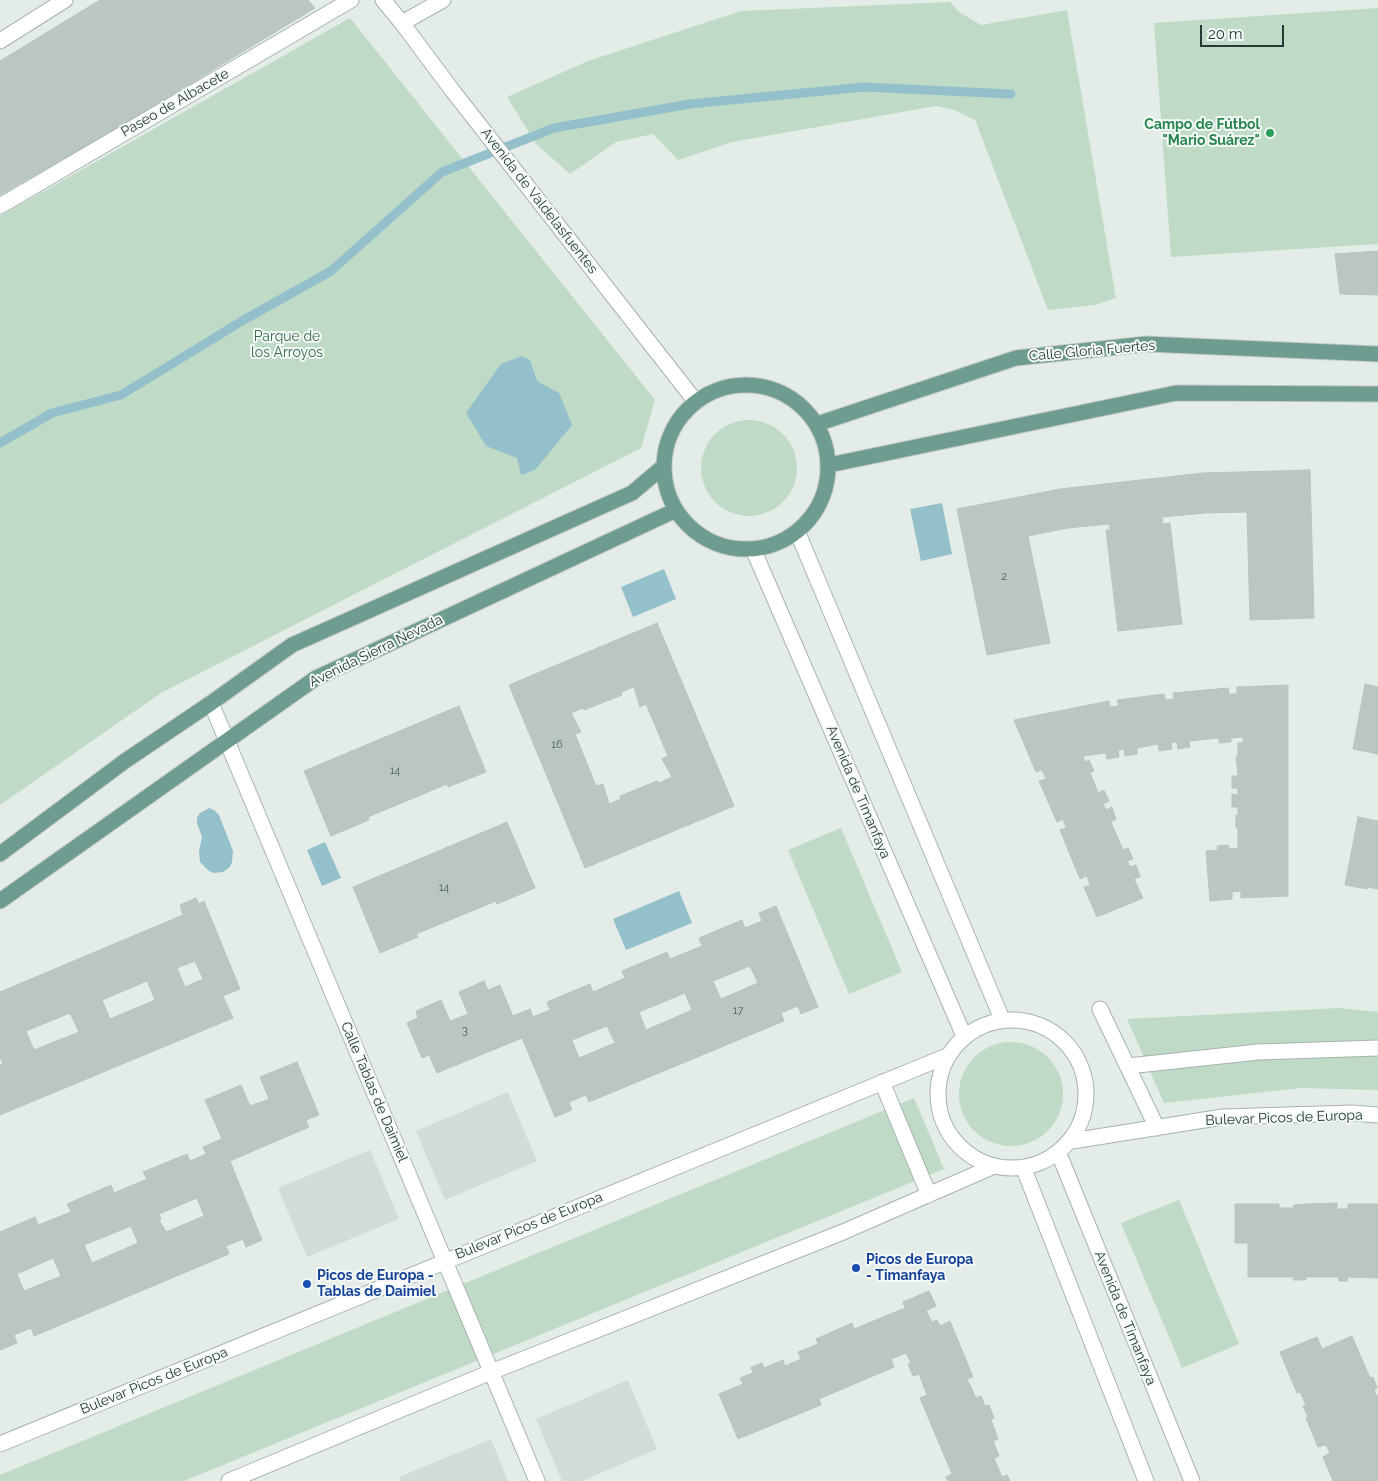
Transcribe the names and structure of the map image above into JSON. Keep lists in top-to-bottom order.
{
  "streets": {
    "main road": ["Calle Gloria Fuertes", "Avenida Sierra Nevada"],
    "street": [
      "Paseo de Albacete",
      "Avenida de Valdelasfuentes",
      "Avenida de Timanfaya",
      "Calle Tablas de Daimiel",
      "Bulevar Picos de Europa"
    ]
  },
  "crossings": [
    ["Avenida de Valdelasfuentes", "Calle Gloria Fuertes"],
    ["Avenida de Valdelasfuentes", "Avenida Sierra Nevada"],
    ["Avenida de Valdelasfuentes", "Avenida de Timanfaya"],
    ["Calle Gloria Fuertes", "Avenida Sierra Nevada"],
    ["Calle Gloria Fuertes", "Avenida de Timanfaya"],
    ["Avenida Sierra Nevada", "Avenida de Timanfaya"],
    ["Avenida Sierra Nevada", "Calle Tablas de Daimiel"],
    ["Avenida de Timanfaya", "Bulevar Picos de Europa"],
    ["Calle Tablas de Daimiel", "Bulevar Picos de Europa"]
  ],
  "parks": ["Parque de los Arroyos"],
  "places": ["Campo de Fútbol \"Mario Suárez\"", "Picos de Europa - Timanfaya", "Picos de Europa - Tablas de Daimiel"],
  "house_numbers": [
    "2",
    "16",
    "14",
    "14",
    "17",
    "3"
  ],
  "scale_bar": "20 m"
}
